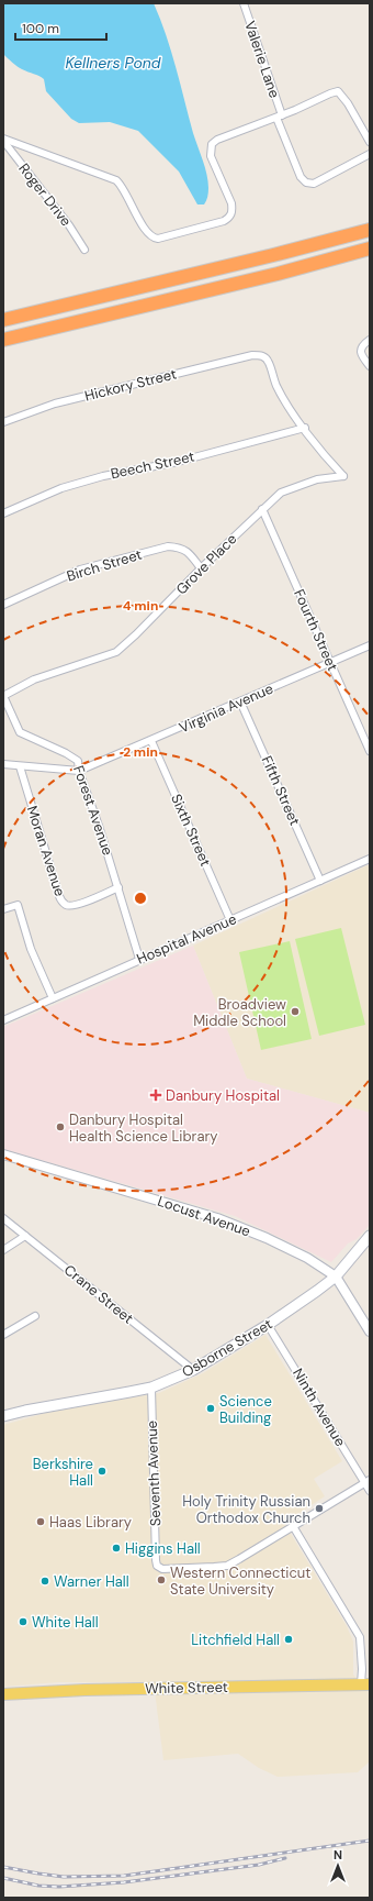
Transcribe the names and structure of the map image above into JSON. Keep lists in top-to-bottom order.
{
  "streets": {
    "main road": ["Osborne Street", "White Street"],
    "street": [
      "Valerie Lane",
      "Roger Drive",
      "Hickory Street",
      "Beech Street",
      "Grove Place",
      "Birch Street",
      "Fourth Street",
      "Virginia Avenue",
      "Fifth Street",
      "Forest Avenue",
      "Sixth Street",
      "Moran Avenue",
      "Hospital Avenue",
      "Locust Avenue",
      "Crane Street",
      "Ninth Avenue",
      "Seventh Avenue"
    ]
  },
  "crossings": [
    ["Hickory Street", "Beech Street"],
    ["Hickory Street", "Grove Place"],
    ["Beech Street", "Grove Place"],
    ["Grove Place", "Birch Street"],
    ["Grove Place", "Fourth Street"],
    ["Grove Place", "Forest Avenue"],
    ["Fourth Street", "Virginia Avenue"],
    ["Virginia Avenue", "Fifth Street"],
    ["Virginia Avenue", "Forest Avenue"],
    ["Virginia Avenue", "Sixth Street"],
    ["Virginia Avenue", "Moran Avenue"],
    ["Fifth Street", "Hospital Avenue"],
    ["Forest Avenue", "Moran Avenue"],
    ["Forest Avenue", "Hospital Avenue"],
    ["Sixth Street", "Hospital Avenue"],
    ["Locust Avenue", "Osborne Street"],
    ["Crane Street", "Osborne Street"],
    ["Osborne Street", "Ninth Avenue"],
    ["Osborne Street", "Seventh Avenue"]
  ],
  "water": ["Kellners Pond"],
  "places": {
    "other": [
      "Broadview Middle School",
      "Danbury Hospital Health Science Library",
      "Science Building",
      "Berkshire Hall",
      "Holy Trinity Russian Orthodox Church",
      "Haas Library",
      "Higgins Hall",
      "Western Connecticut State University",
      "Warner Hall",
      "White Hall",
      "Litchfield Hall"
    ],
    "health": ["Danbury Hospital"]
  },
  "scale_bar": "100 m",
  "north": "top",
  "rings": ["4 min", "2 min"]
}
